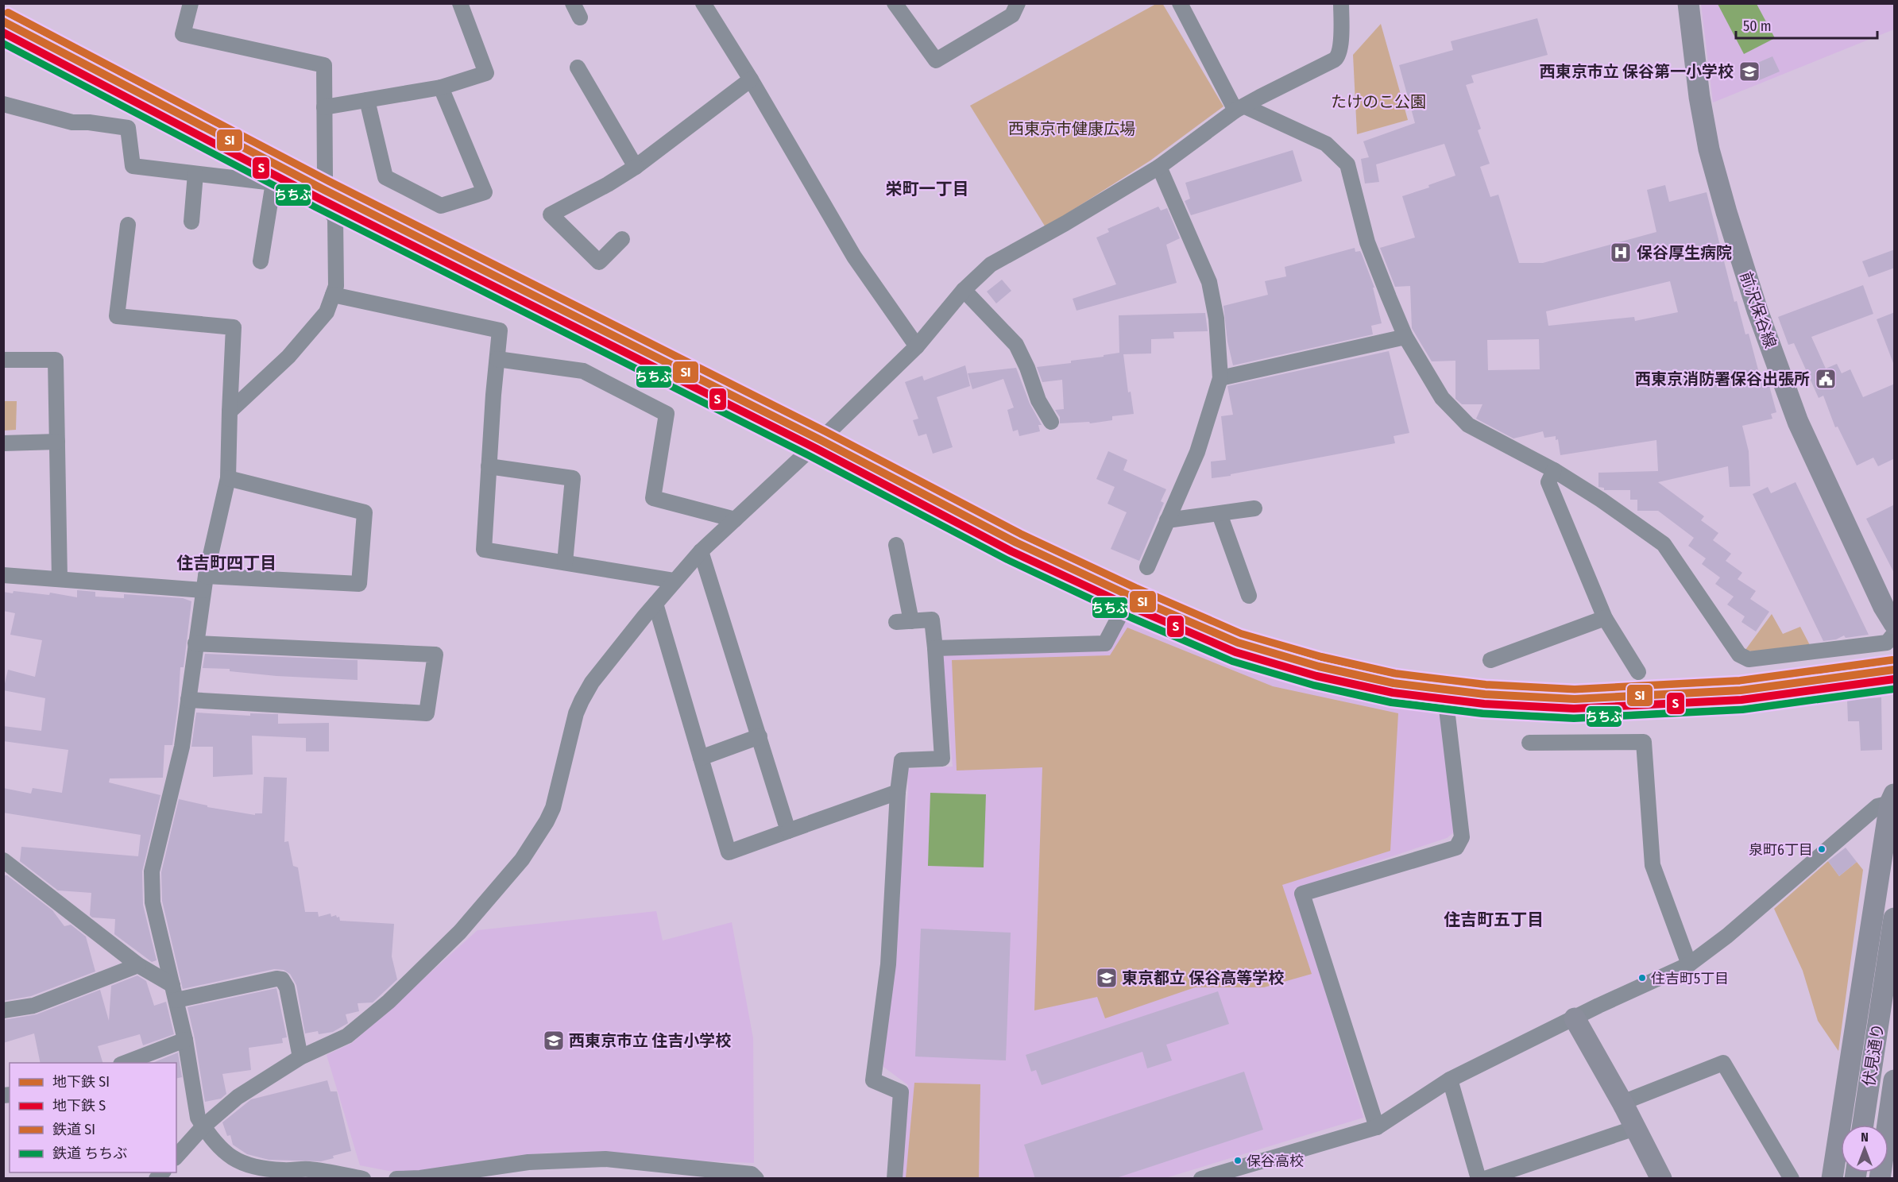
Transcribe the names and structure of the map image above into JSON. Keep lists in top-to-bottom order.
{
  "streets": {
    "main road": ["前沢保谷線", "伏見通り"]
  },
  "districts": ["栄町一丁目", "住吉町四丁目", "住吉町五丁目"],
  "parks": ["たけのこ公園", "西東京市健康広場"],
  "places": {
    "school or university": ["西東京市立 保谷第一小学校", "東京都立 保谷高等学校", "西東京市立 住吉小学校"],
    "hospital": ["保谷厚生病院"],
    "public building": ["西東京消防署保谷出張所"],
    "other": ["泉町6丁目", "住吉町5丁目", "保谷高校"]
  },
  "lines": [
    "rail line SI",
    "metro line SI",
    "metro line S",
    "rail line ちちぶ"
  ],
  "legend": [
    "地下鉄 SI",
    "地下鉄 S",
    "鉄道 SI",
    "鉄道 ちちぶ"
  ],
  "scale_bar": "50 m",
  "north": "top"
}
